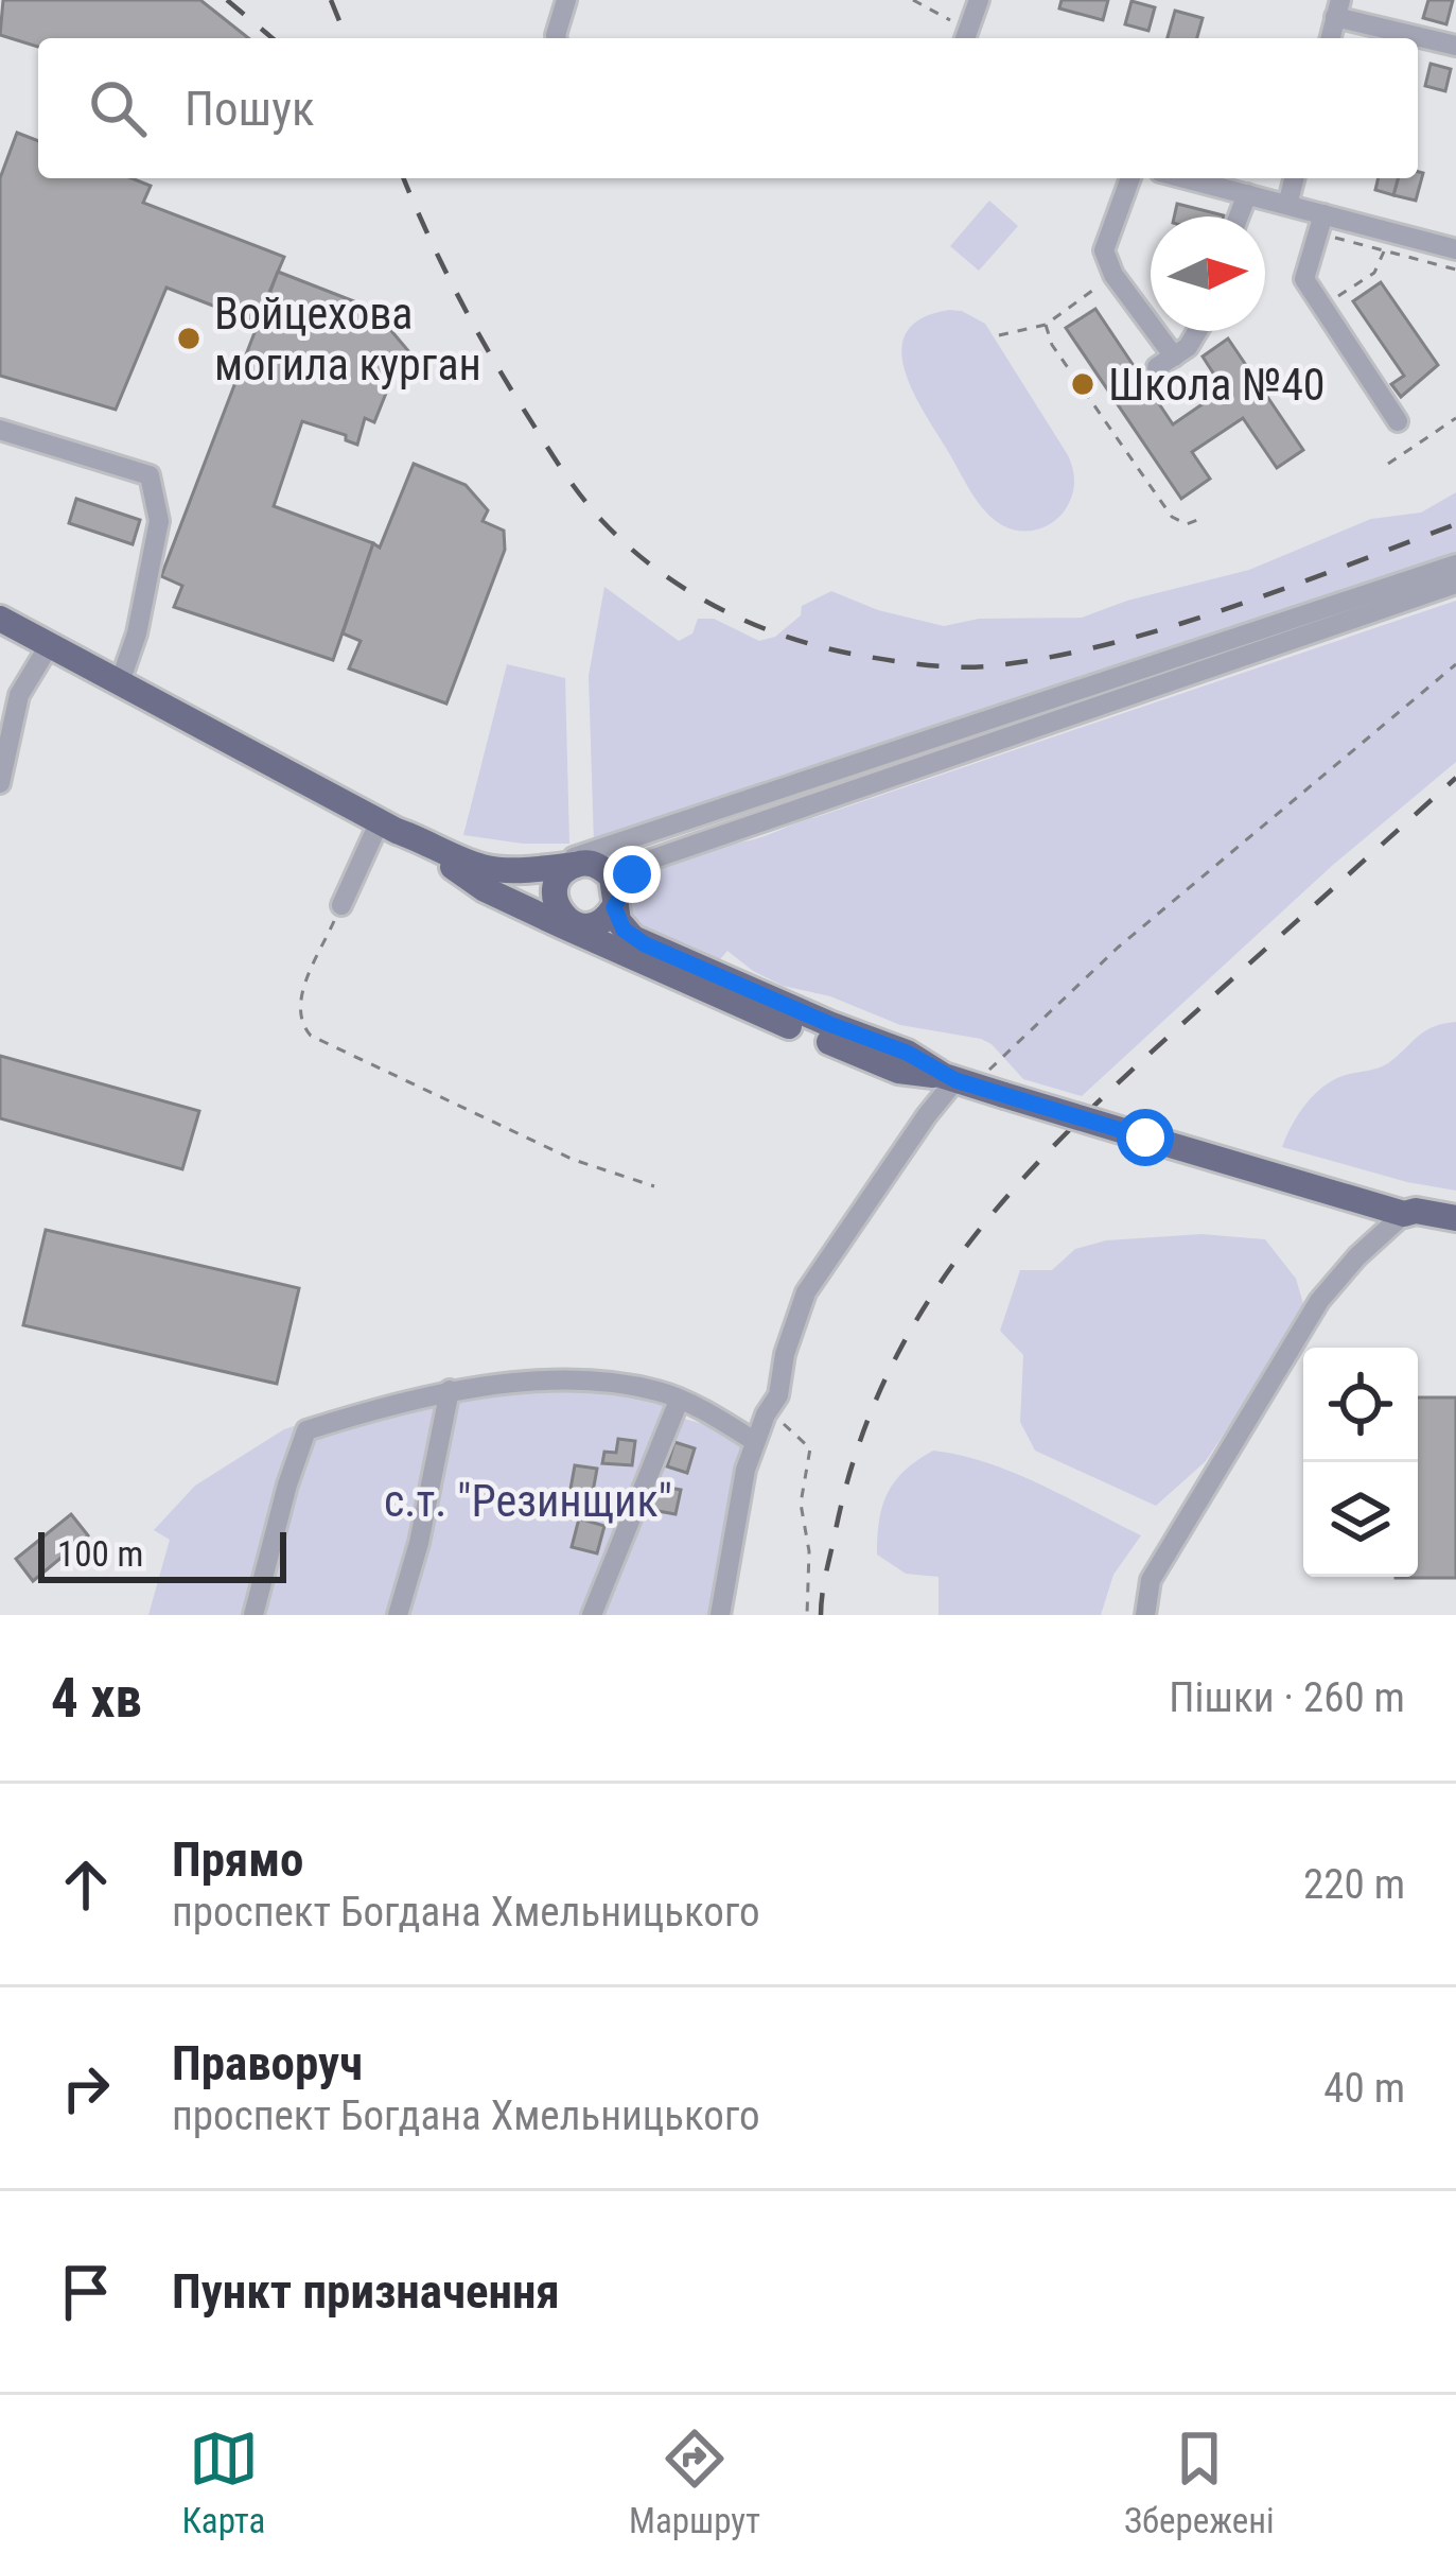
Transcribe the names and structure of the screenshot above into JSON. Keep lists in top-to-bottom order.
{
  "parks": ["с.т. \"Резинщик\""],
  "places": ["Войцехова могила курган", "Школа №40"],
  "scale_bar": "100 m",
  "north": "right",
  "page": {
    "search": "Пошук",
    "scale": "100 m",
    "heading": ["4 хв", "Пішки · 260 m"],
    "list": [
      ["Прямо", "проспект Богдана Хмельницького", "220 m"],
      ["Праворуч", "проспект Богдана Хмельницького", "40 m"],
      "Пункт призначення"
    ],
    "nav": ["Карта", "Маршрут", "Збережені"]
  }
}
